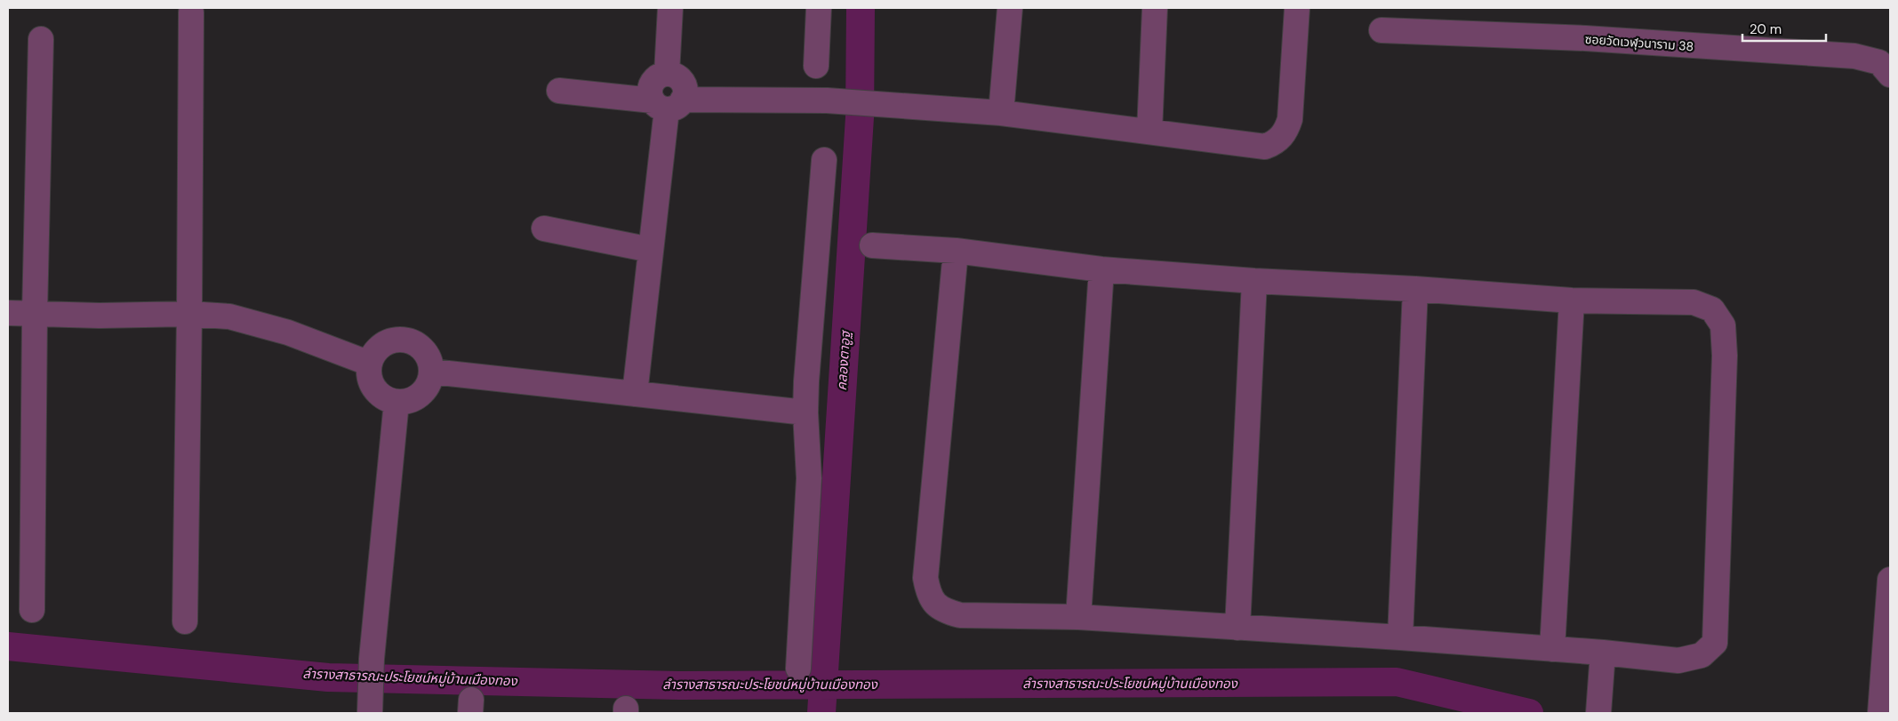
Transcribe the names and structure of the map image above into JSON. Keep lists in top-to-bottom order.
{
  "streets": {
    "street": ["ซอยวัดเวฬุวนาราม 38"]
  },
  "water": ["คลองตาอูฐ", "ลำรางสาธารณะประโยชน์หมู่บ้านเมืองทอง"],
  "scale_bar": "20 m"
}
